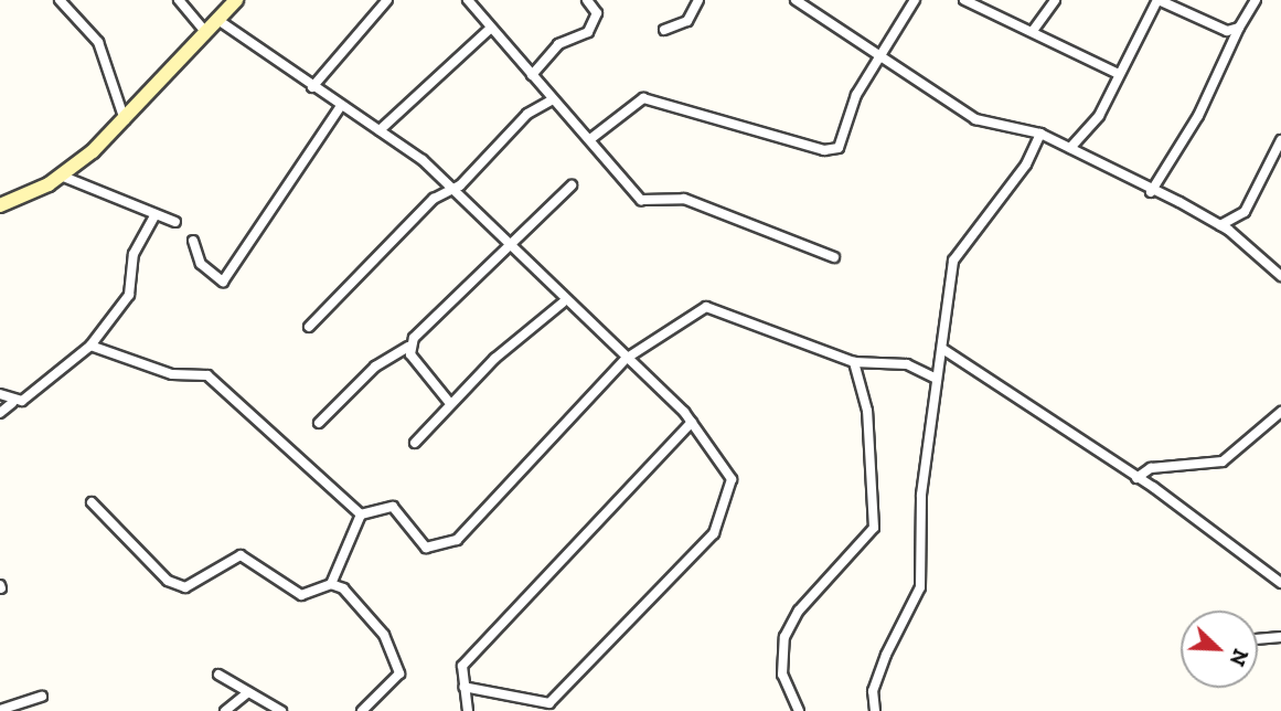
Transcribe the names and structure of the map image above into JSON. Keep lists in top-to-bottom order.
{
  "north": "bottom right"
}
